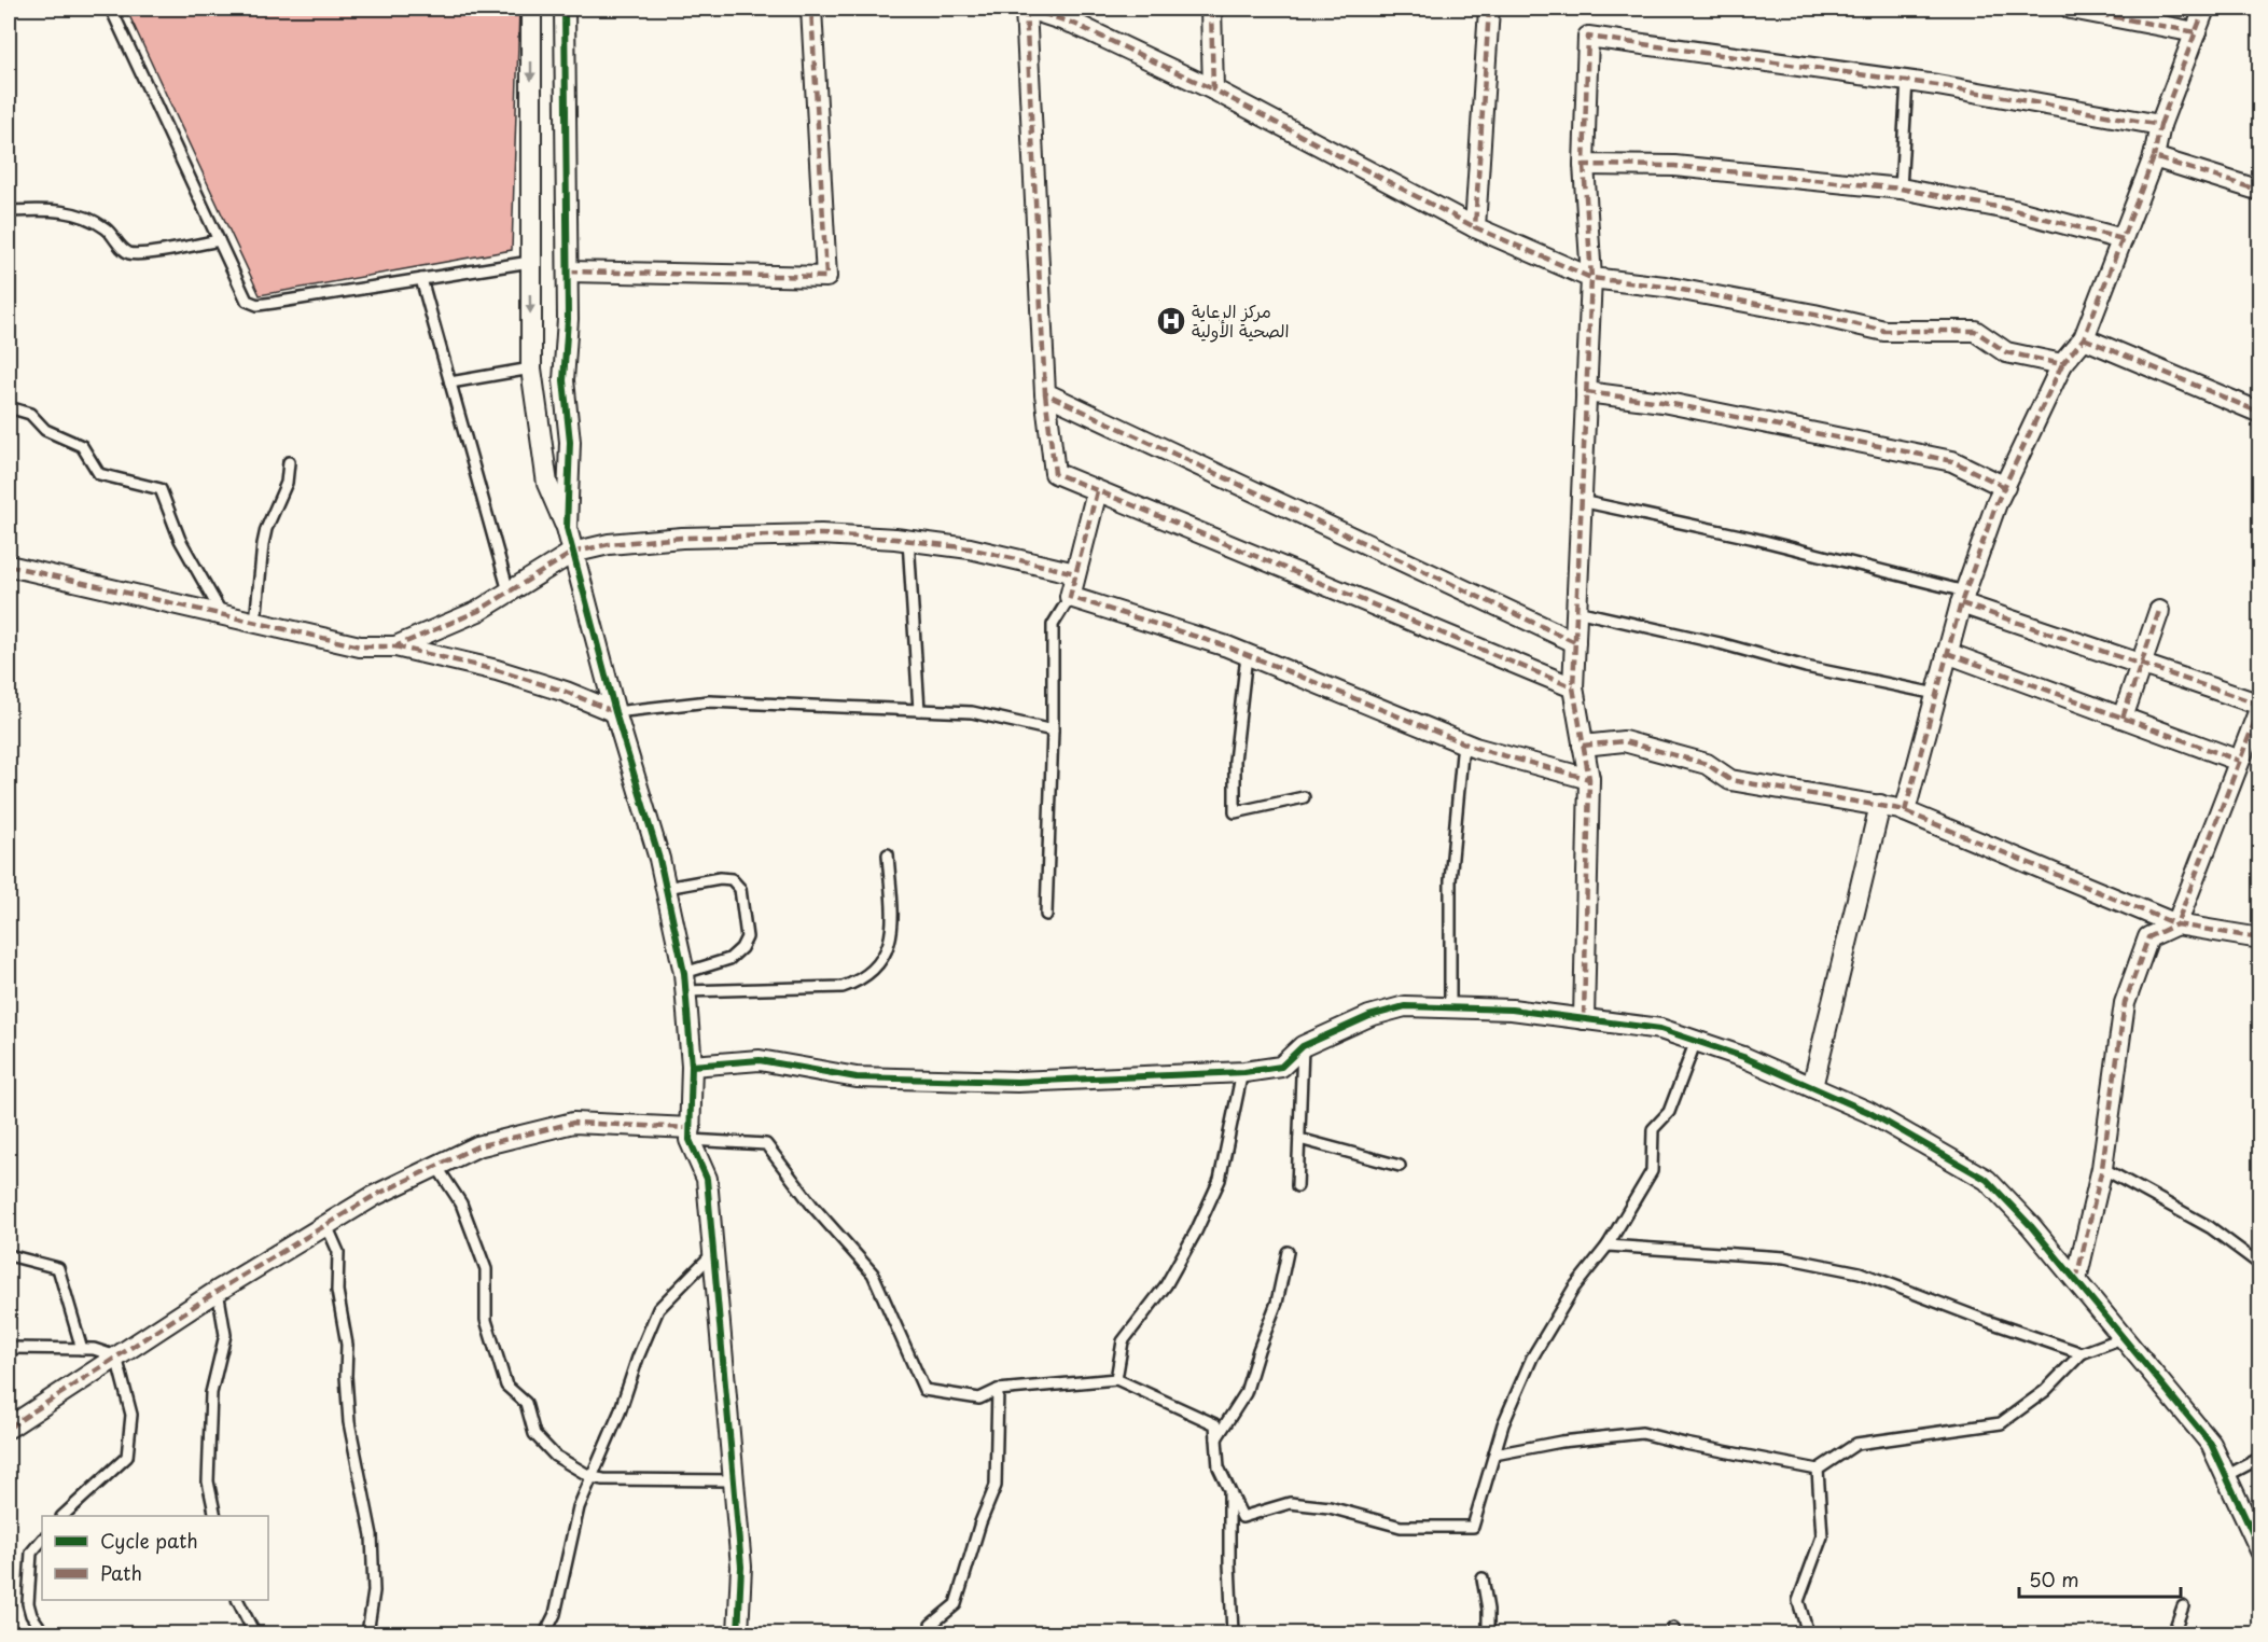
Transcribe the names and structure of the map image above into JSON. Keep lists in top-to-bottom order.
{
  "places": {
    "hospital": ["مركز الرعاية الصحية الأولية"]
  },
  "legend": ["Cycle path", "Path"],
  "scale_bar": "50 m"
}
